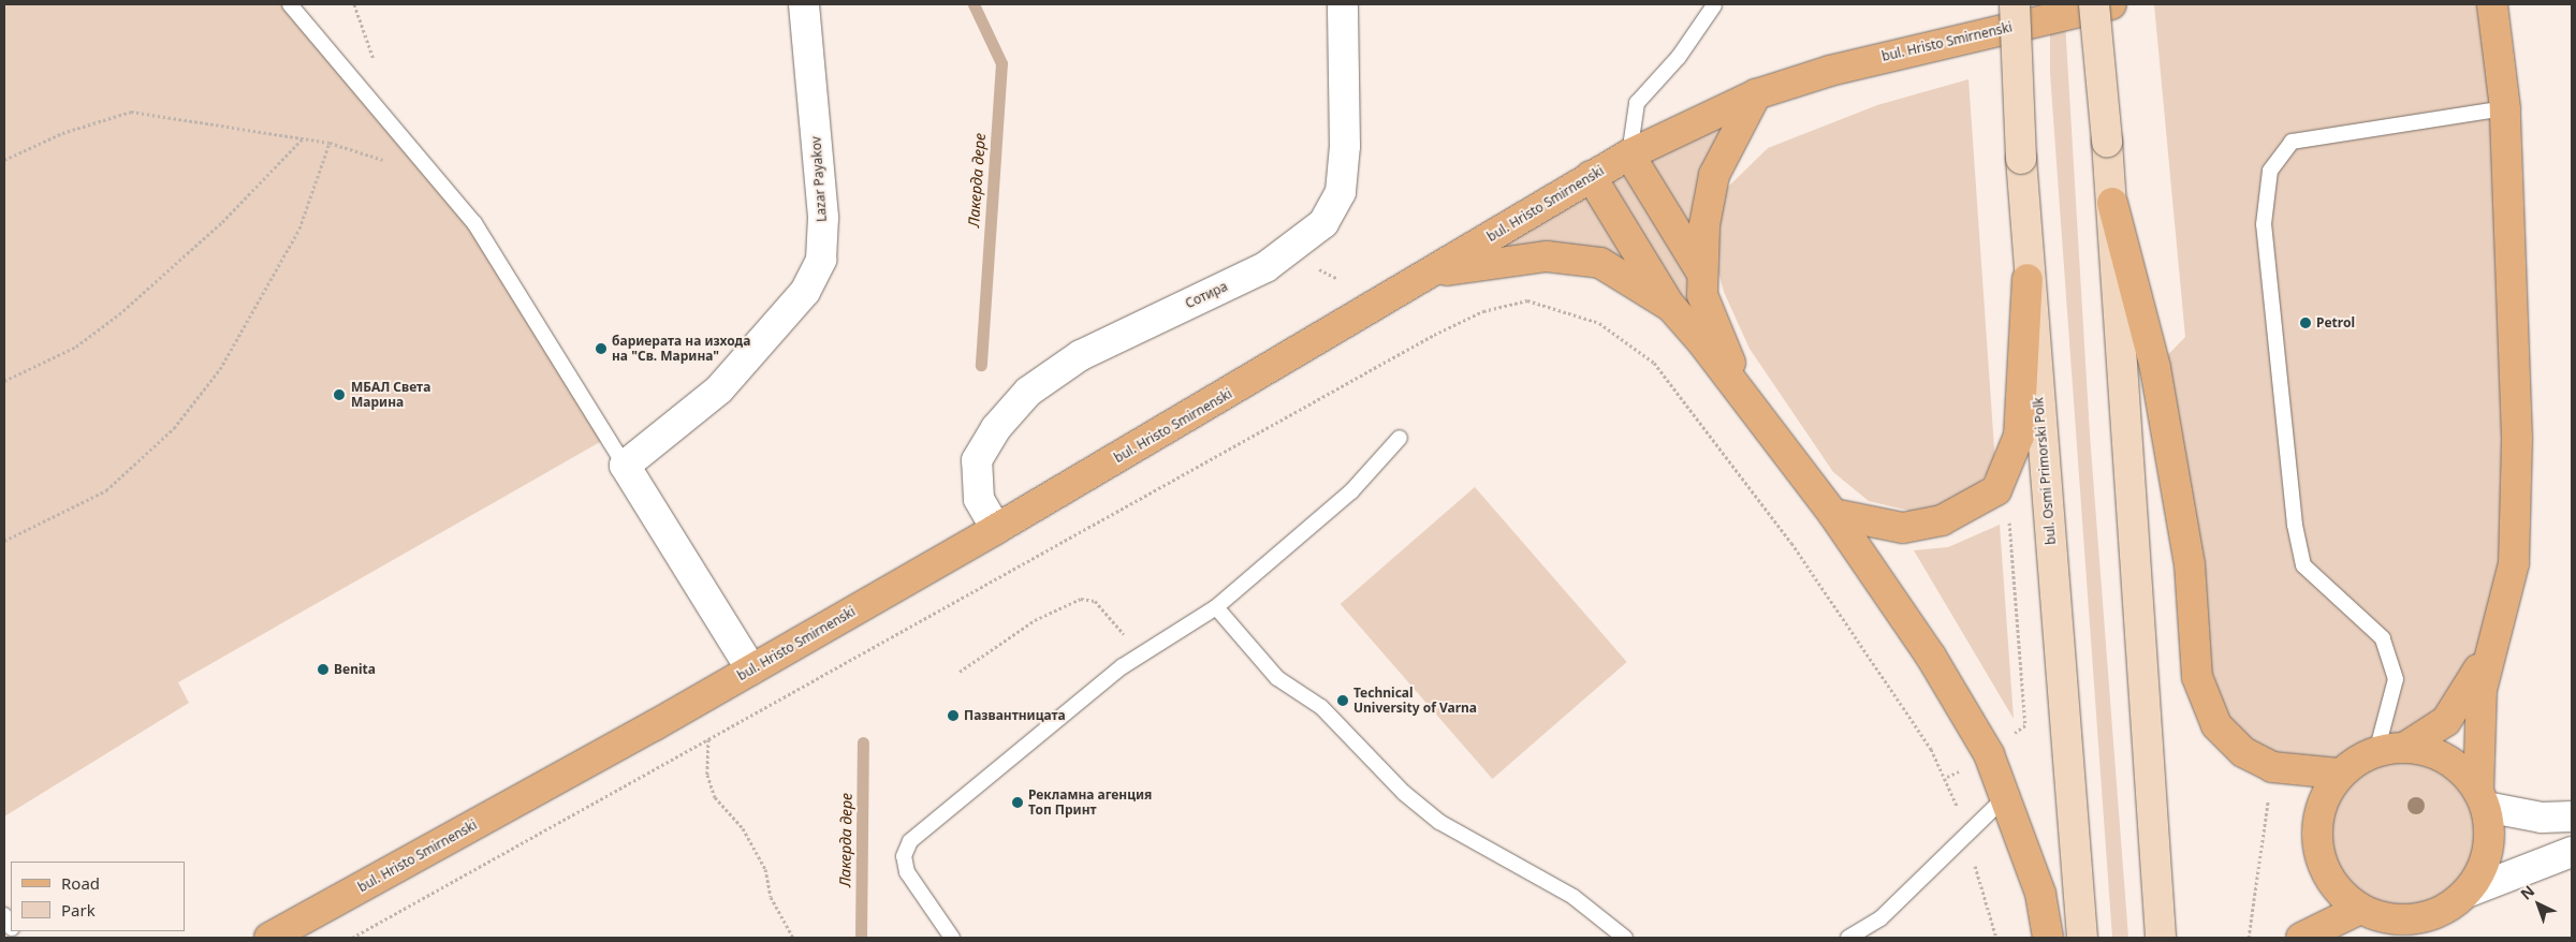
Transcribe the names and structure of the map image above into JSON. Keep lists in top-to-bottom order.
{
  "streets": {
    "main road": ["bul. Hristo Smirnenski", "bul. Osmi Primorski Polk"],
    "street": ["Lazar Payakov", "Сотира"]
  },
  "crossings": [
    ["bul. Hristo Smirnenski", "Сотира"]
  ],
  "water": ["Лакерда дере"],
  "places": [
    "Petrol",
    "бариерата на изхода на \"Св. Марина\"",
    "МБАЛ Света Марина",
    "Benita",
    "Technical University of Varna",
    "Пазвантницата",
    "Рекламна агенция Топ Принт"
  ],
  "legend": ["Road", "Park"],
  "north": "top left"
}
